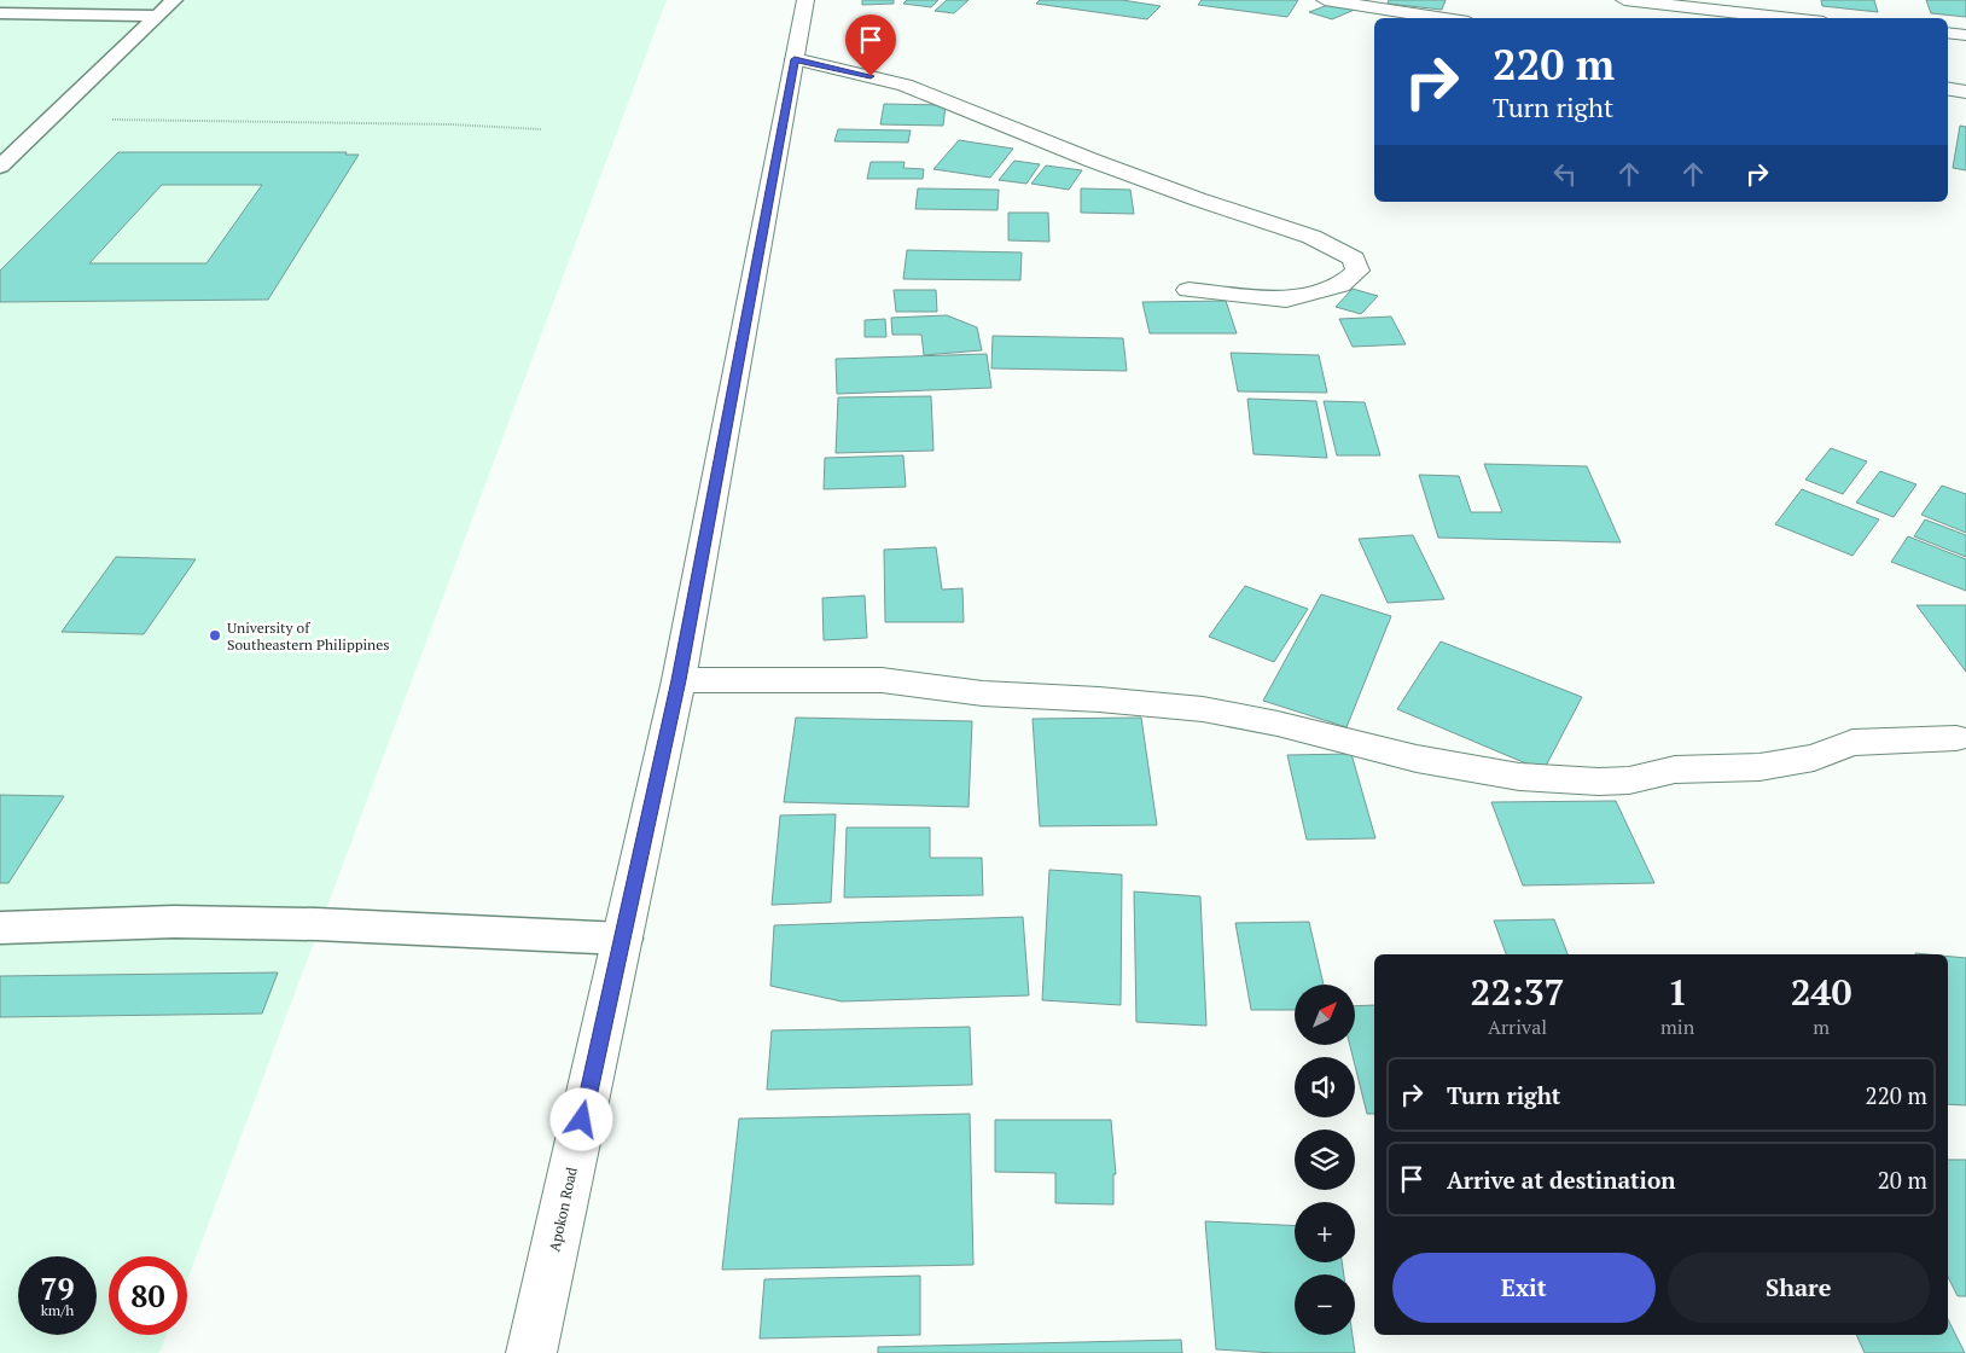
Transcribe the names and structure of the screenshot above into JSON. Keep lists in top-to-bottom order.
{
  "streets": {
    "main road": ["Apokon Road"]
  },
  "places": ["University of Southeastern Philippines"],
  "north": "top right",
  "page": {
    "turn": ["220 m", "Turn right"],
    "eta": [
      "22:37",
      "Arrival",
      "1",
      "min",
      "240",
      "m"
    ],
    "map_buttons": ["+", "−"],
    "list": [
      {
        "name": "Turn right",
        "value": "220 m"
      },
      {
        "name": "Arrive at destination",
        "value": "20 m"
      }
    ],
    "buttons": ["Exit", "Share"],
    "speed": "79 km/h",
    "limit": "80"
  }
}
